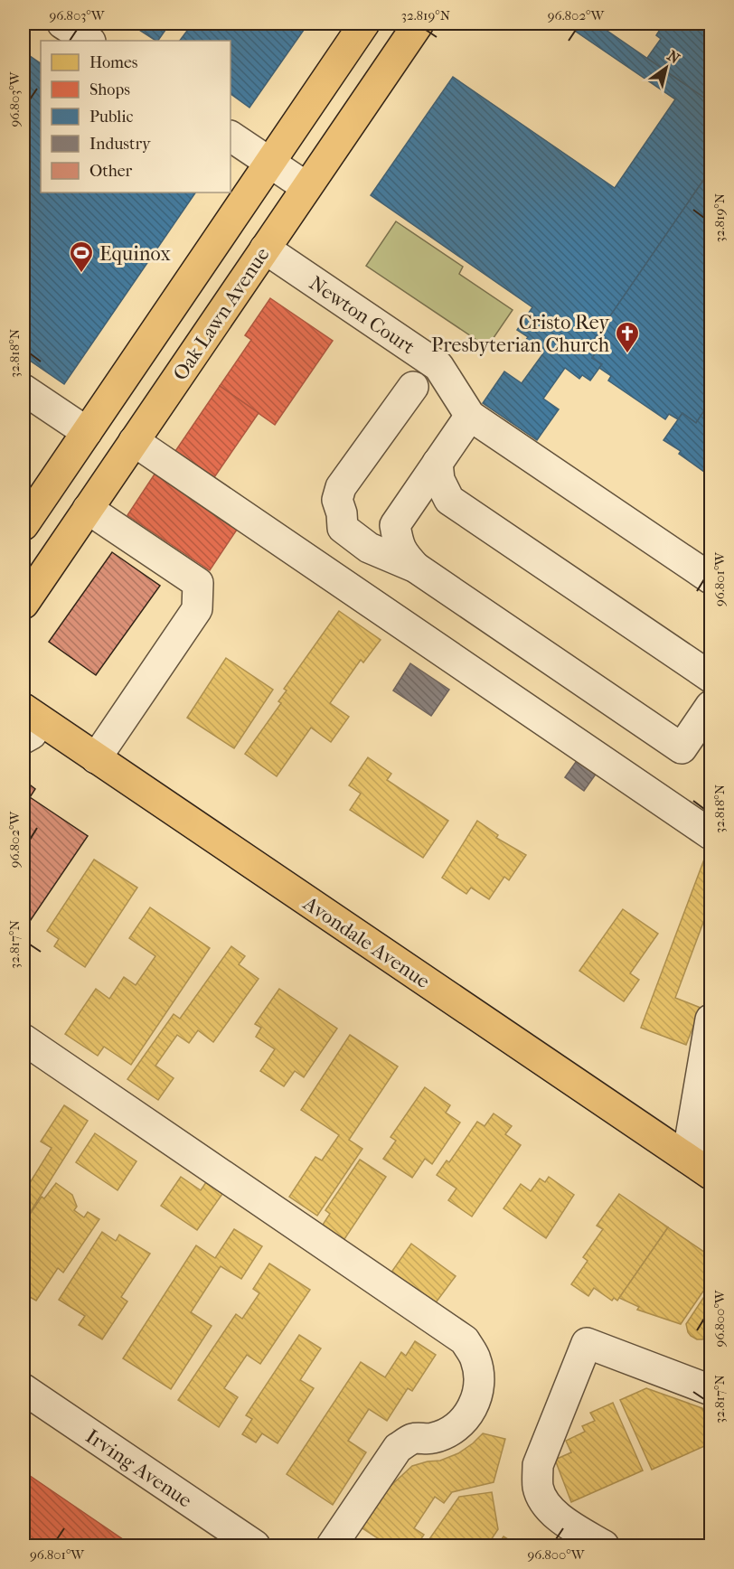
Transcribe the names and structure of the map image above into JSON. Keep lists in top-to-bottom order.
{
  "streets": {
    "main road": ["Oak Lawn Avenue", "Avondale Avenue"],
    "street": ["Newton Court", "Irving Avenue"]
  },
  "crossings": [
    ["Oak Lawn Avenue", "Newton Court"]
  ],
  "places": {
    "sports": ["Equinox"],
    "church": ["Cristo Rey Presbyterian Church"]
  },
  "legend": [
    "Homes",
    "Shops",
    "Public",
    "Industry",
    "Other"
  ],
  "north": "top right",
  "coordinates": [
    "96.803°W",
    "32.819°N",
    "96.802°W",
    "32.818°N",
    "96.801°W",
    "32.817°N",
    "96.800°W"
  ]
}
